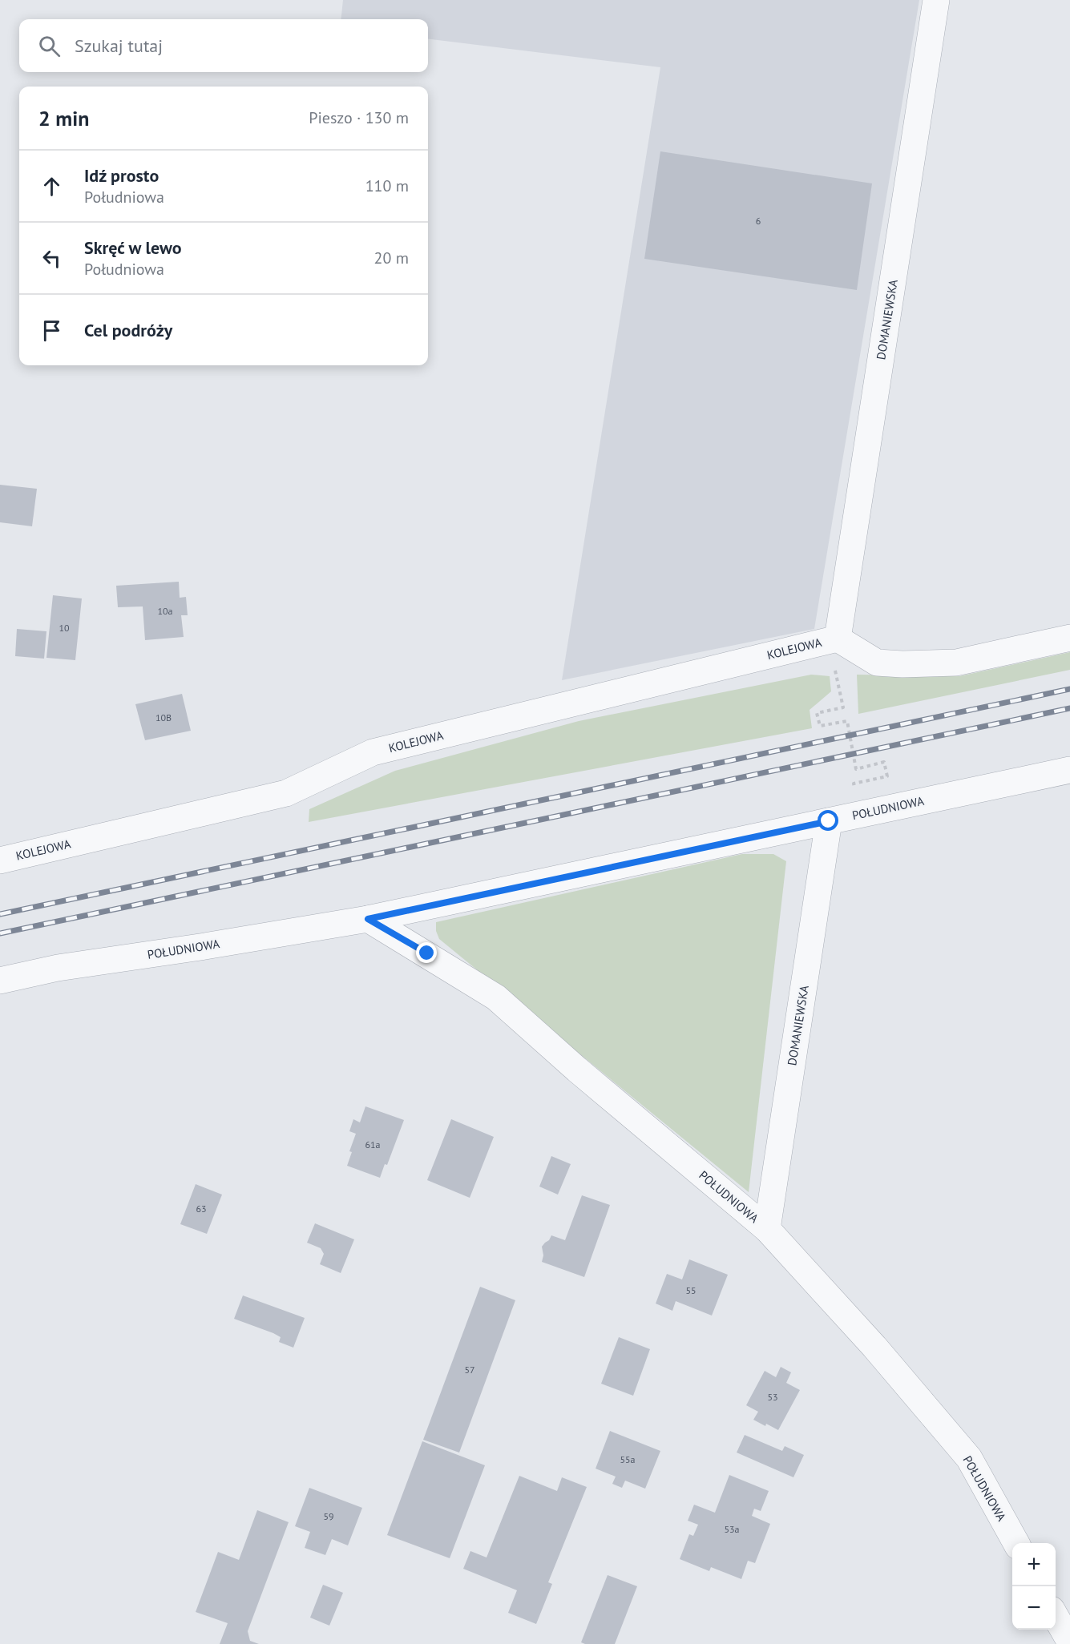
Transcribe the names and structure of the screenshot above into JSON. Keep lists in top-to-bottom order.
{
  "streets": {
    "street": ["DOMANIEWSKA", "KOLEJOWA", "POŁUDNIOWA"]
  },
  "crossings": [
    ["DOMANIEWSKA", "KOLEJOWA"],
    ["DOMANIEWSKA", "POŁUDNIOWA"]
  ],
  "house_numbers": [
    "6",
    "10a",
    "10",
    "10B",
    "61a",
    "63",
    "55",
    "57",
    "53",
    "55a",
    "59",
    "53a"
  ],
  "page": {
    "search": "Szukaj tutaj",
    "heading": ["2 min", "Pieszo · 130 m"],
    "list": [
      ["Idź prosto", "Południowa", "110 m"],
      ["Skręć w lewo", "Południowa", "20 m"],
      "Cel podróży"
    ],
    "map_buttons": ["+", "−"]
  }
}
